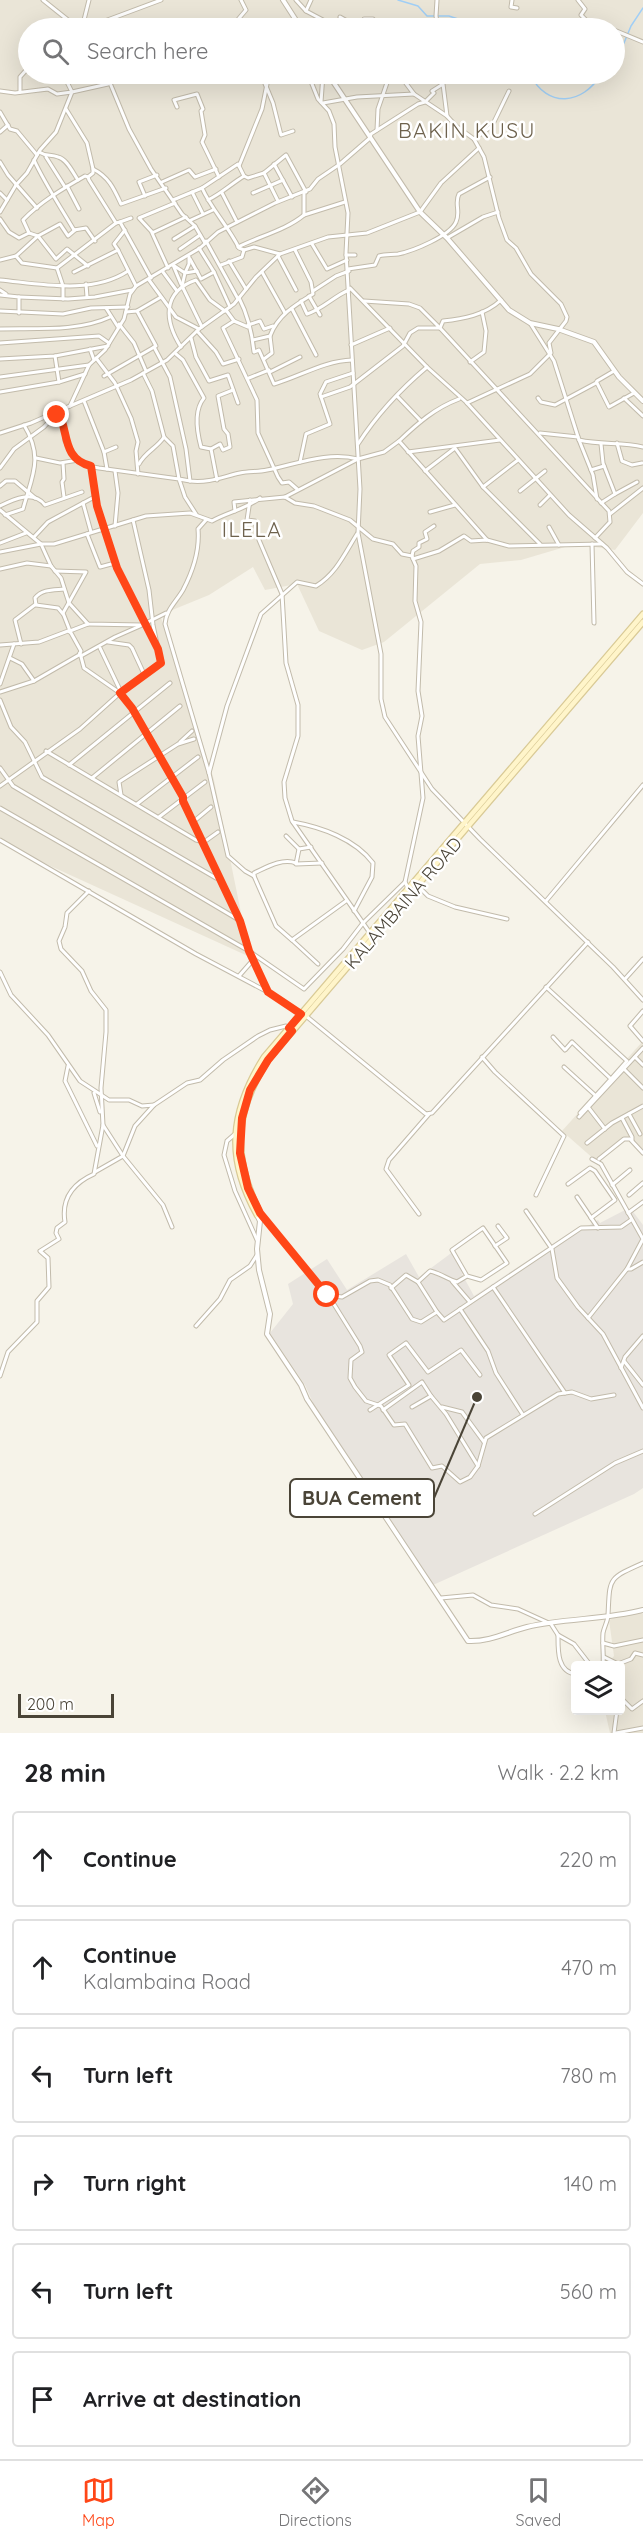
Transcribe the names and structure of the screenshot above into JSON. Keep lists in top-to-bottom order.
{
  "streets": {
    "main road": ["KALAMBAINA ROAD"]
  },
  "districts": ["BAKIN KUSU", "ILELA"],
  "places": ["BUA Cement"],
  "scale_bar": "200 m",
  "page": {
    "search": "Search here",
    "scale": "200 m",
    "heading": ["28 min", "Walk · 2.2 km"],
    "list": [
      ["Continue", "220 m"],
      ["Continue", "Kalambaina Road", "470 m"],
      ["Turn left", "780 m"],
      ["Turn right", "140 m"],
      ["Turn left", "560 m"],
      "Arrive at destination"
    ],
    "nav": ["Map", "Directions", "Saved"]
  }
}
